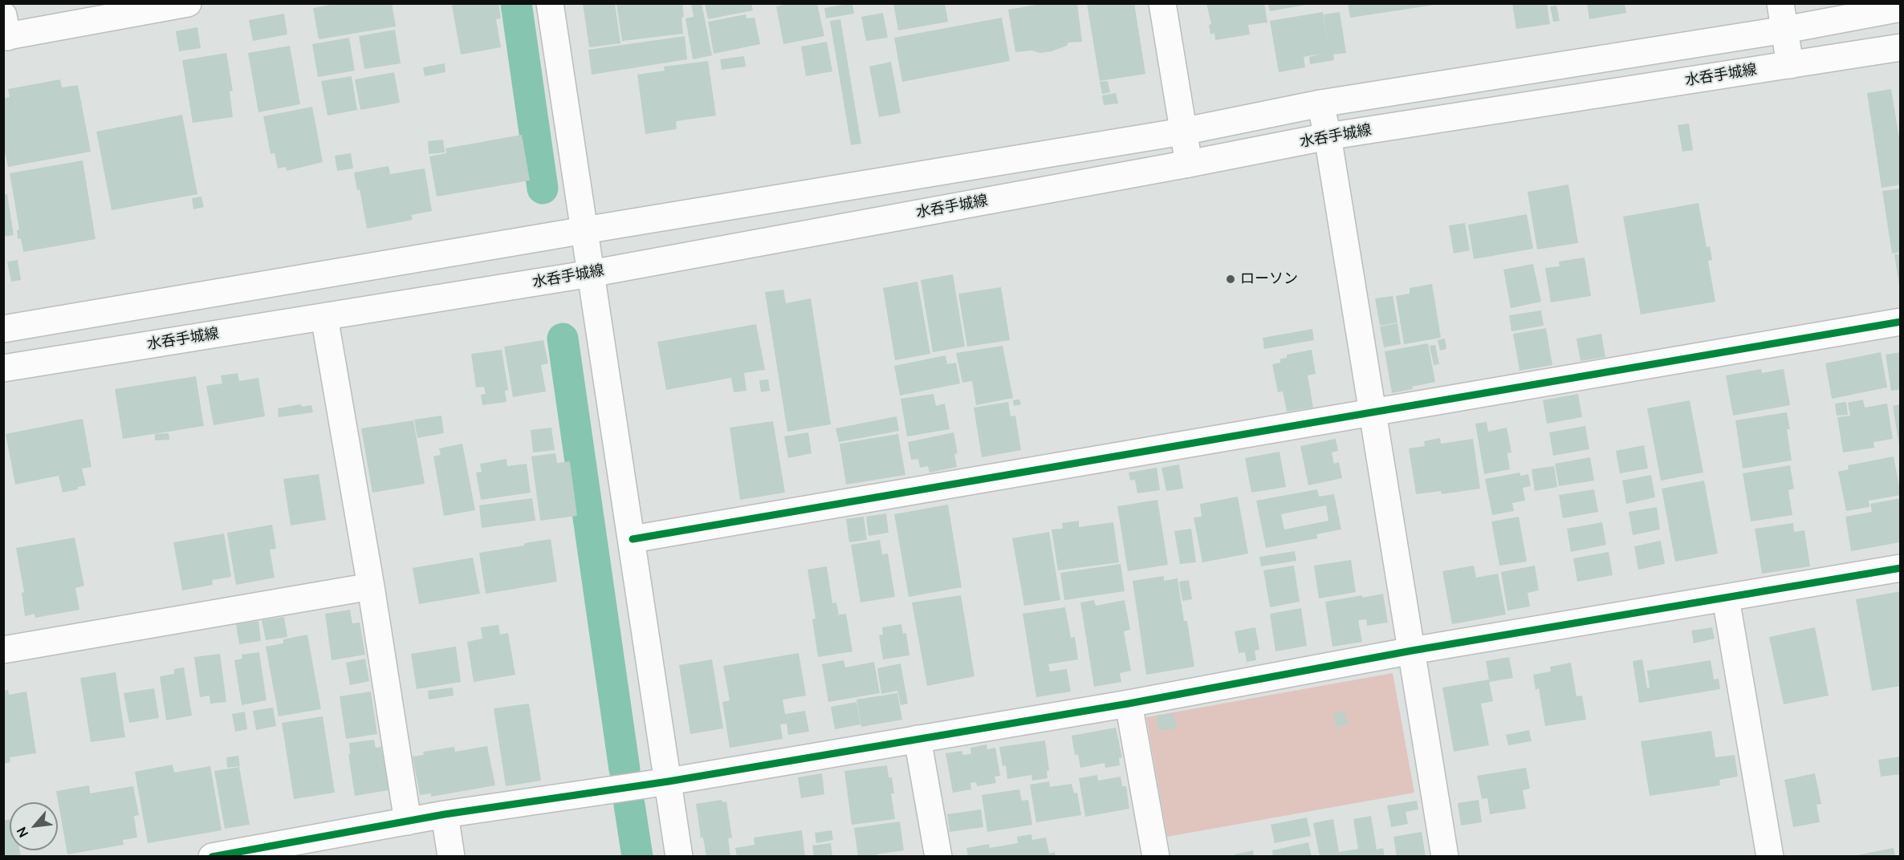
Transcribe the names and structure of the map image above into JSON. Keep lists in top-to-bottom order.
{
  "streets": {
    "street": ["水呑手城線"]
  },
  "places": ["ローソン"],
  "north": "bottom left"
}
